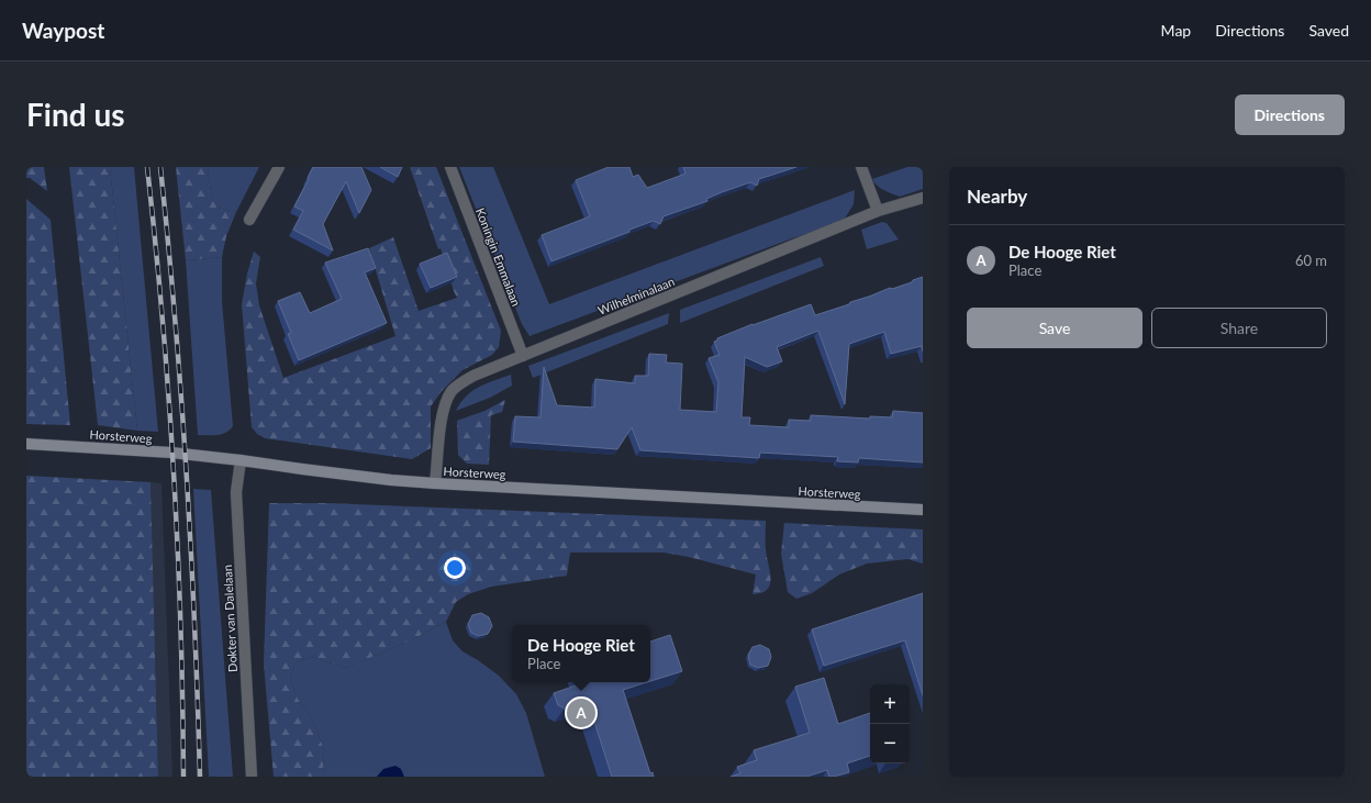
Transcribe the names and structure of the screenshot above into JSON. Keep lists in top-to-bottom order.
{
  "streets": {
    "main road": ["Horsterweg"],
    "street": ["Koningin Emmalaan", "Wilhelminalaan", "Dokter van Dalelaan"]
  },
  "crossings": [
    ["Koningin Emmalaan", "Wilhelminalaan"],
    ["Wilhelminalaan", "Horsterweg"],
    ["Horsterweg", "Dokter van Dalelaan"]
  ],
  "page": {
    "header": "Waypost",
    "nav": ["Map", "Directions", "Saved"],
    "buttons": [
      "Directions",
      ["Save", "Share"]
    ],
    "title": "Find us",
    "heading": "Nearby",
    "list": [
      {
        "mark": "A",
        "name": "De Hooge Riet",
        "note": "Place",
        "value": "60 m"
      }
    ],
    "popup": ["De Hooge Riet", "Place"],
    "map_buttons": ["+", "−"],
    "pins": "A"
  }
}
